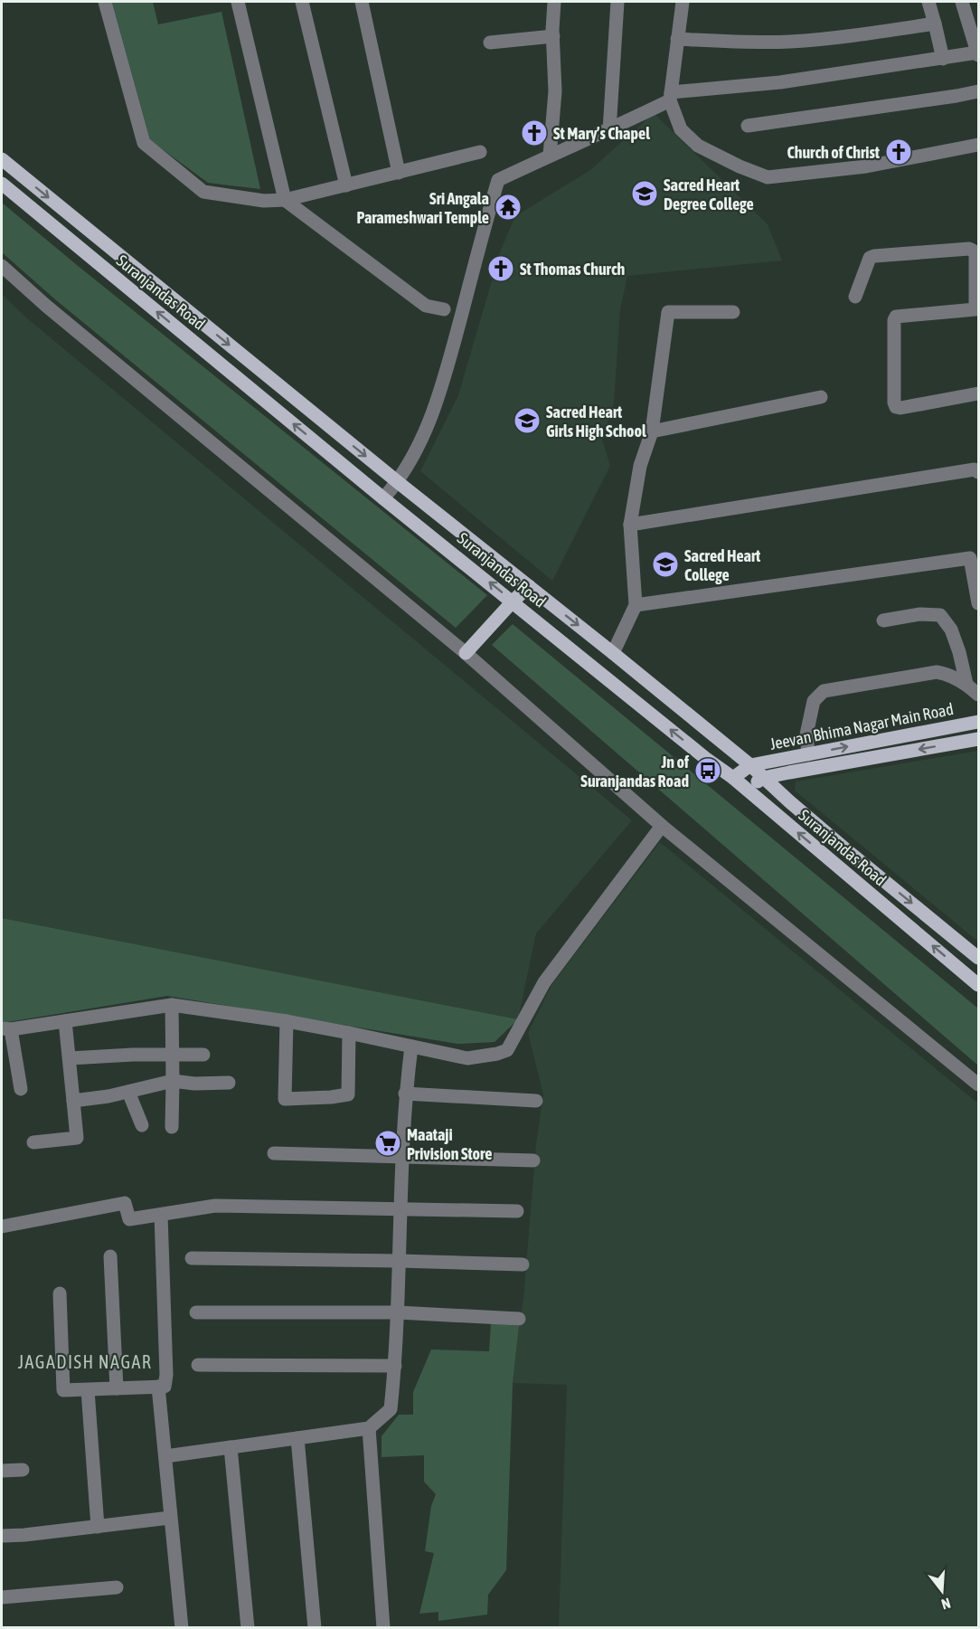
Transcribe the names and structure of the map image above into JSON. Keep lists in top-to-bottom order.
{
  "streets": {
    "main road": ["Suranjandas Road", "Jeevan Bhima Nagar Main Road"]
  },
  "crossings": [
    ["Suranjandas Road", "Jeevan Bhima Nagar Main Road"]
  ],
  "districts": ["JAGADISH NAGAR"],
  "places": {
    "church": ["St Mary’s Chapel", "Church of Christ", "St Thomas Church"],
    "school or university": ["Sacred Heart Degree College", "Sacred Heart Girls High School", "Sacred Heart College"],
    "temple": ["Sri Angala Parameshwari Temple"],
    "bus stop": ["Jn of Suranjandas Road"],
    "supermarket": ["Maataji Privision Store"]
  },
  "north": "bottom"
}
